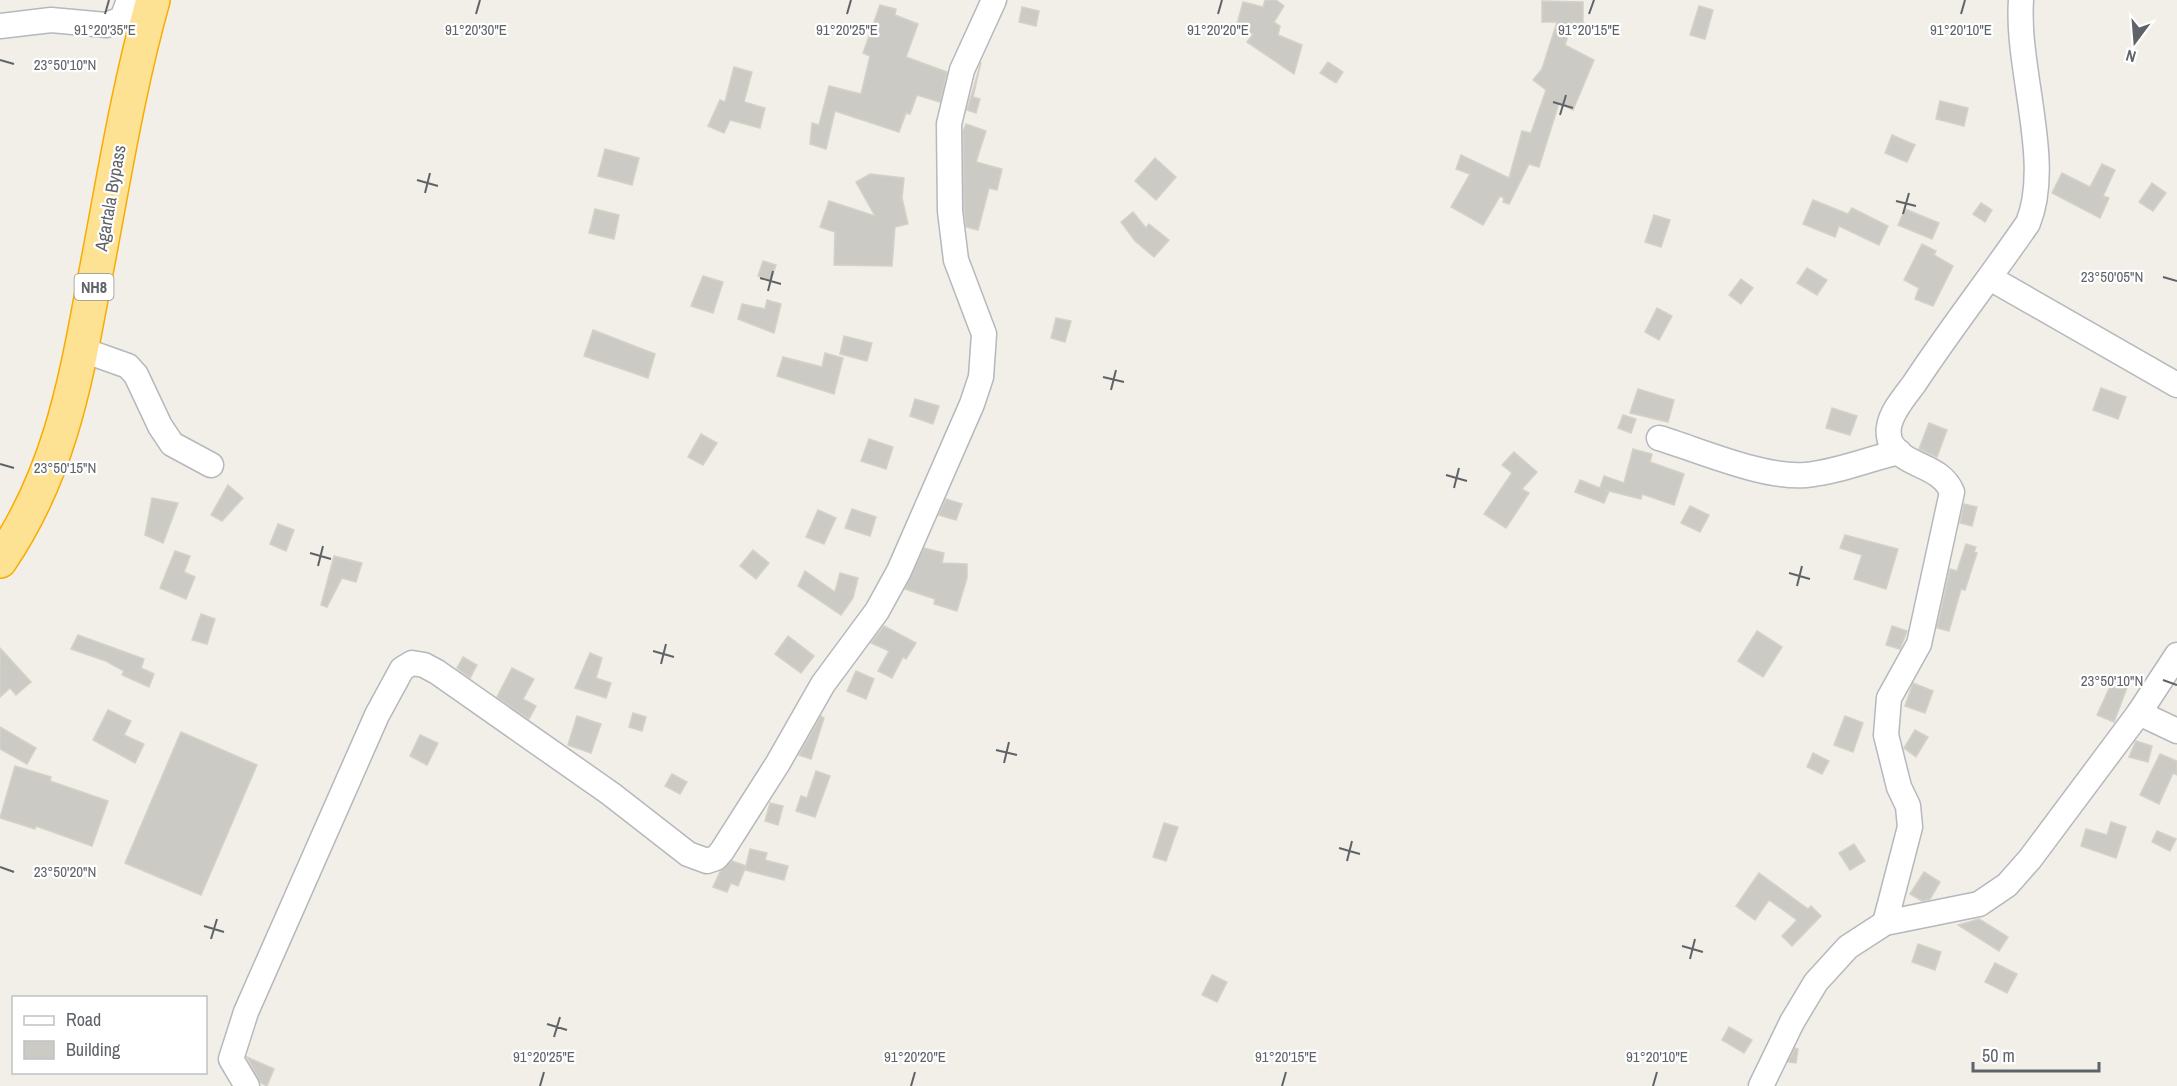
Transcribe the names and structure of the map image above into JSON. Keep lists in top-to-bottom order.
{
  "streets": {
    "highway": ["Agartala Bypass", "NH8"]
  },
  "legend": ["Road", "Building"],
  "scale_bar": "50 m",
  "north": "bottom",
  "coordinates": [
    "91°20'35\"E",
    "91°20'30\"E",
    "91°20'25\"E",
    "91°20'20\"E",
    "91°20'15\"E",
    "91°20'10\"E",
    "23°50'10\"N",
    "23°50'05\"N",
    "23°50'15\"N",
    "23°50'20\"N"
  ]
}
